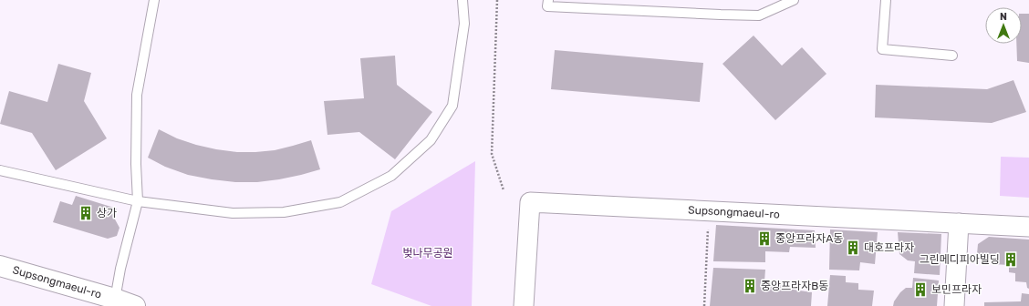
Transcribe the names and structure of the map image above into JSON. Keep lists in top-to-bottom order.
{
  "streets": {
    "main road": ["Supsongmaeul-ro"]
  },
  "parks": ["벚나무공원"],
  "places": {
    "building": [
      "상가",
      "중앙프라자A동",
      "대호프라자",
      "그린메디피아빌딩",
      "중앙프라자B동",
      "보민프라자"
    ]
  },
  "north": "top"
}
